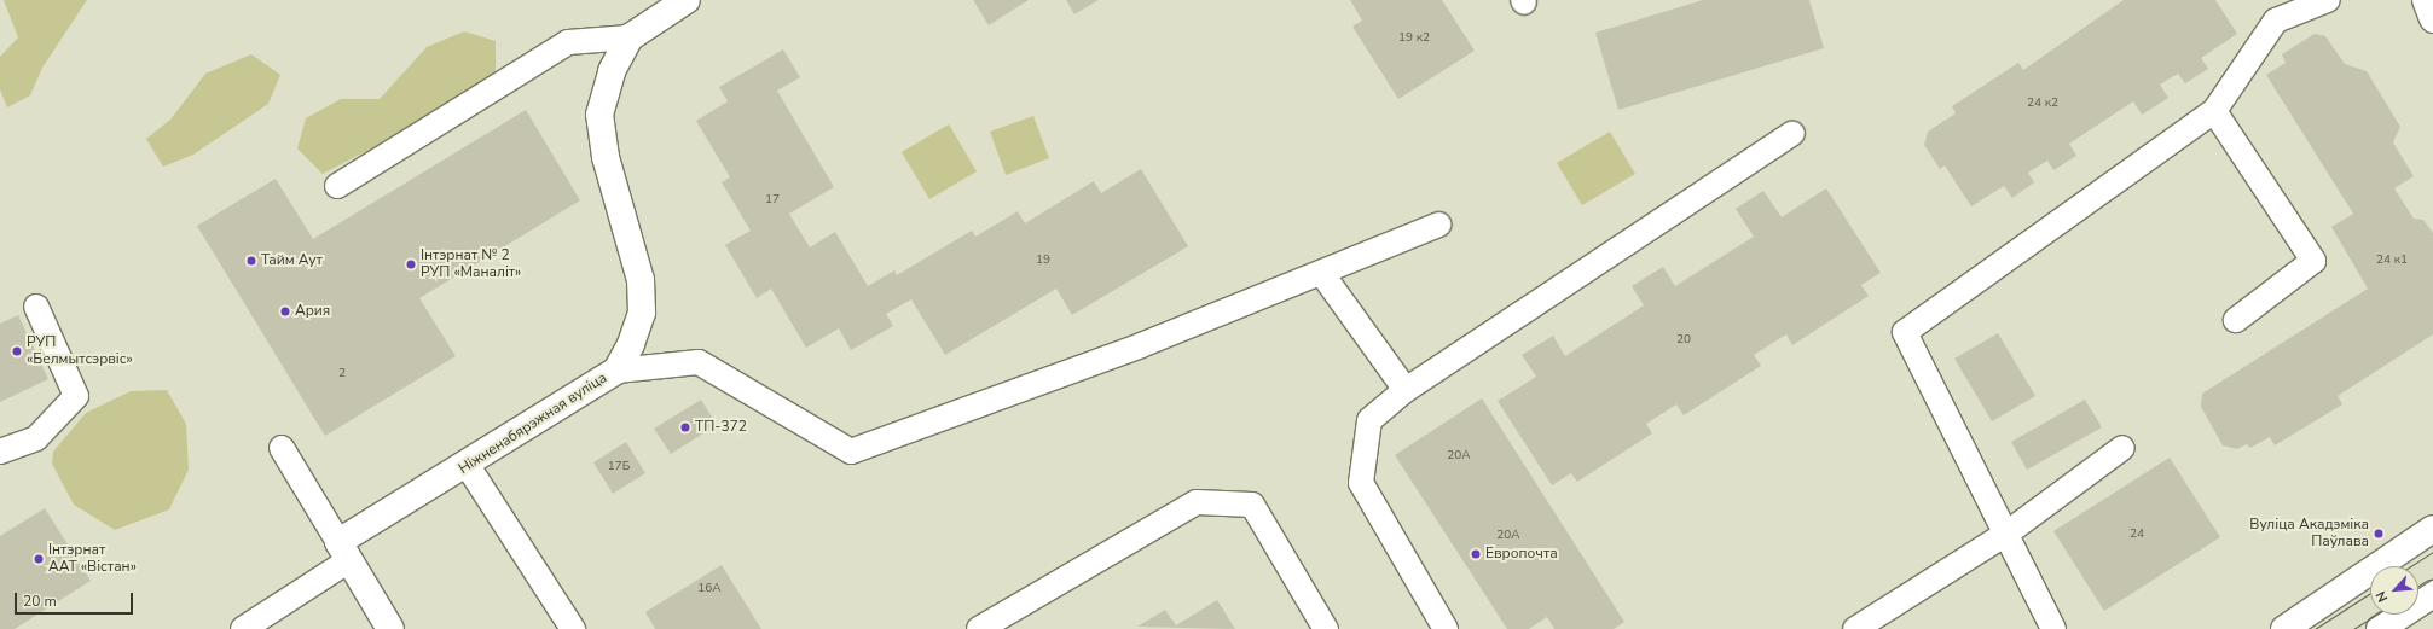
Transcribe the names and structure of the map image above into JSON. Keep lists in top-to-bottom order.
{
  "streets": {
    "street": ["Ніжненабярэжная вуліца"]
  },
  "places": [
    "Тайм Аут",
    "Інтэрнат № 2 РУП «Маналіт»",
    "Ария",
    "РУП «Белмытсэрвіс»",
    "ТП-372",
    "Вуліца Акадэміка Паўлава",
    "Европочта",
    "Інтэрнат ААТ «Вістан»"
  ],
  "house_numbers": [
    "19 к2",
    "24 к2",
    "17",
    "19",
    "24 к1",
    "20",
    "2",
    "20А",
    "17Б",
    "24",
    "20А",
    "16А"
  ],
  "scale_bar": "20 m",
  "north": "bottom left"
}
